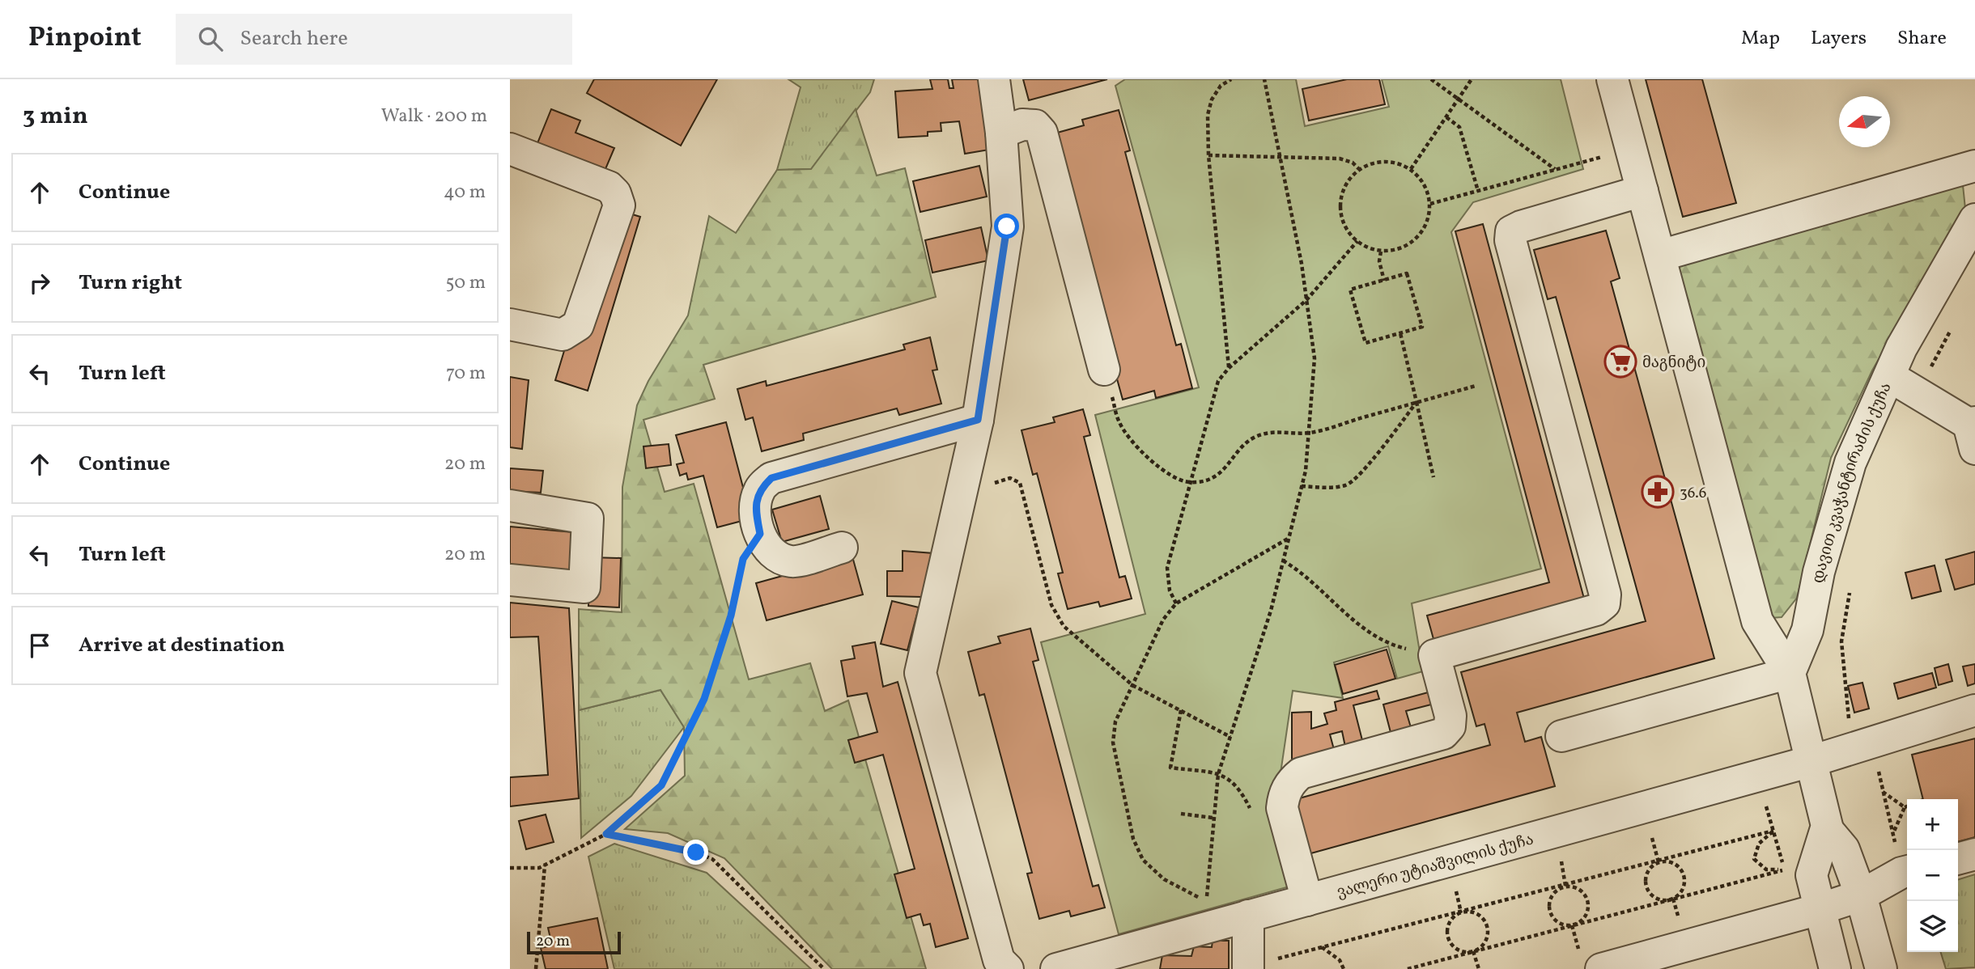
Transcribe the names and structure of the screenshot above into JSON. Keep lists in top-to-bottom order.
{
  "streets": {
    "street": ["დავით კვაჭანტირაძის ქუჩა", "ვალერი უტიაშვილის ქუჩა"]
  },
  "places": {
    "supermarket": ["მაგნიტი"],
    "pharmacy": ["36.6"]
  },
  "scale_bar": "20 m",
  "north": "left",
  "page": {
    "header": "Pinpoint",
    "search": "Search here",
    "nav": ["Map", "Layers", "Share"],
    "heading": ["3 min", "Walk · 200 m"],
    "list": [
      ["Continue", "40 m"],
      ["Turn right", "50 m"],
      ["Turn left", "70 m"],
      ["Continue", "20 m"],
      ["Turn left", "20 m"],
      "Arrive at destination"
    ],
    "map_buttons": ["+", "−"],
    "scale": "20 m"
  }
}
